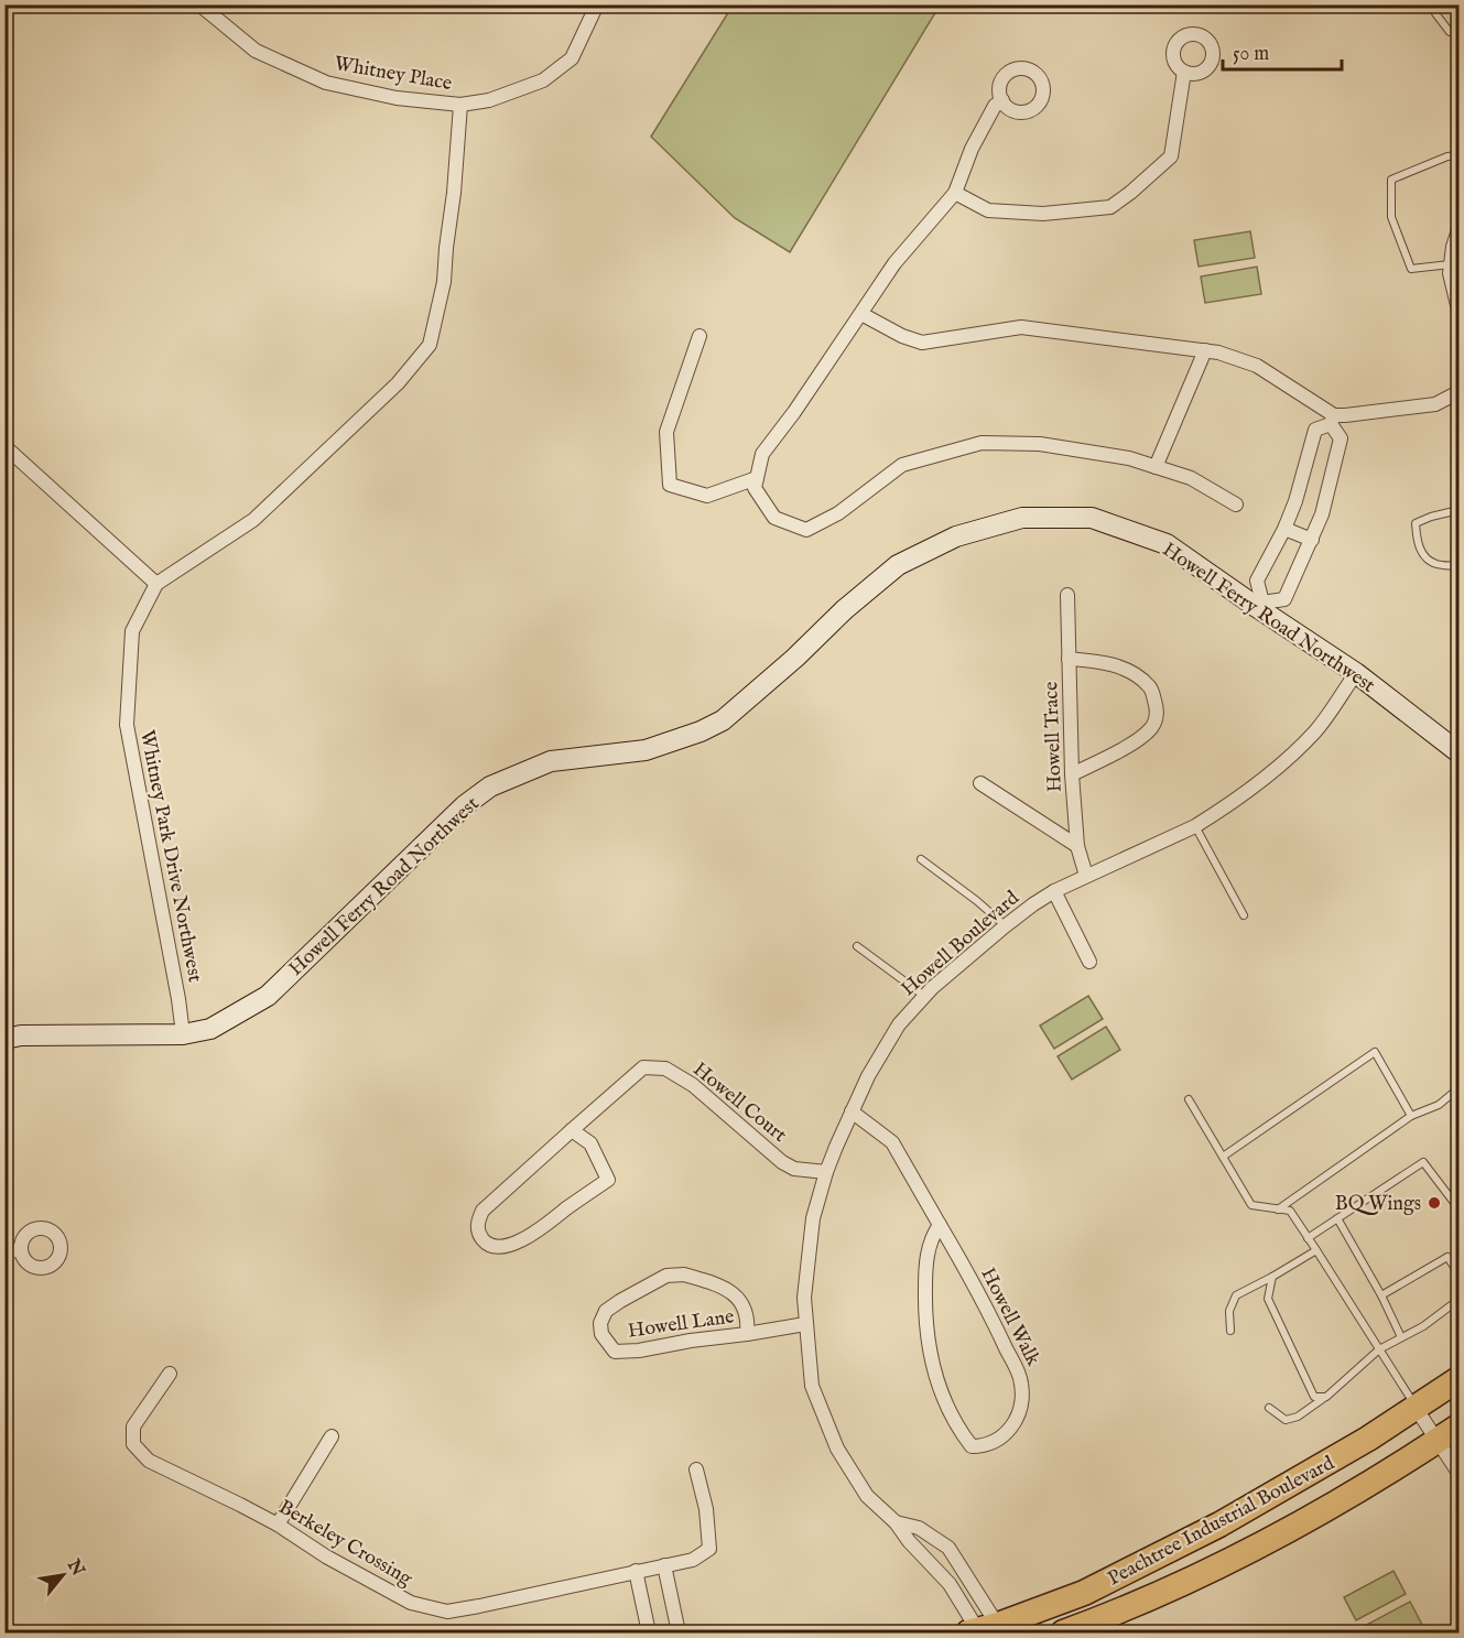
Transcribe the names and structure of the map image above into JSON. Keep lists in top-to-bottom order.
{
  "streets": {
    "highway": ["Peachtree Industrial Boulevard"],
    "street": [
      "Whitney Place",
      "Howell Ferry Road Northwest",
      "Howell Trace",
      "Whitney Park Drive Northwest",
      "Howell Boulevard",
      "Howell Court",
      "Howell Walk",
      "Howell Lane",
      "Berkeley Crossing"
    ]
  },
  "crossings": [
    ["Whitney Place", "Whitney Park Drive Northwest"],
    ["Howell Ferry Road Northwest", "Whitney Park Drive Northwest"],
    ["Howell Ferry Road Northwest", "Howell Boulevard"],
    ["Howell Trace", "Howell Boulevard"],
    ["Howell Boulevard", "Howell Court"],
    ["Howell Boulevard", "Howell Walk"],
    ["Howell Boulevard", "Howell Lane"],
    ["Howell Boulevard", "Peachtree Industrial Boulevard"]
  ],
  "places": ["BQ Wings"],
  "scale_bar": "50 m",
  "north": "top right"
}
